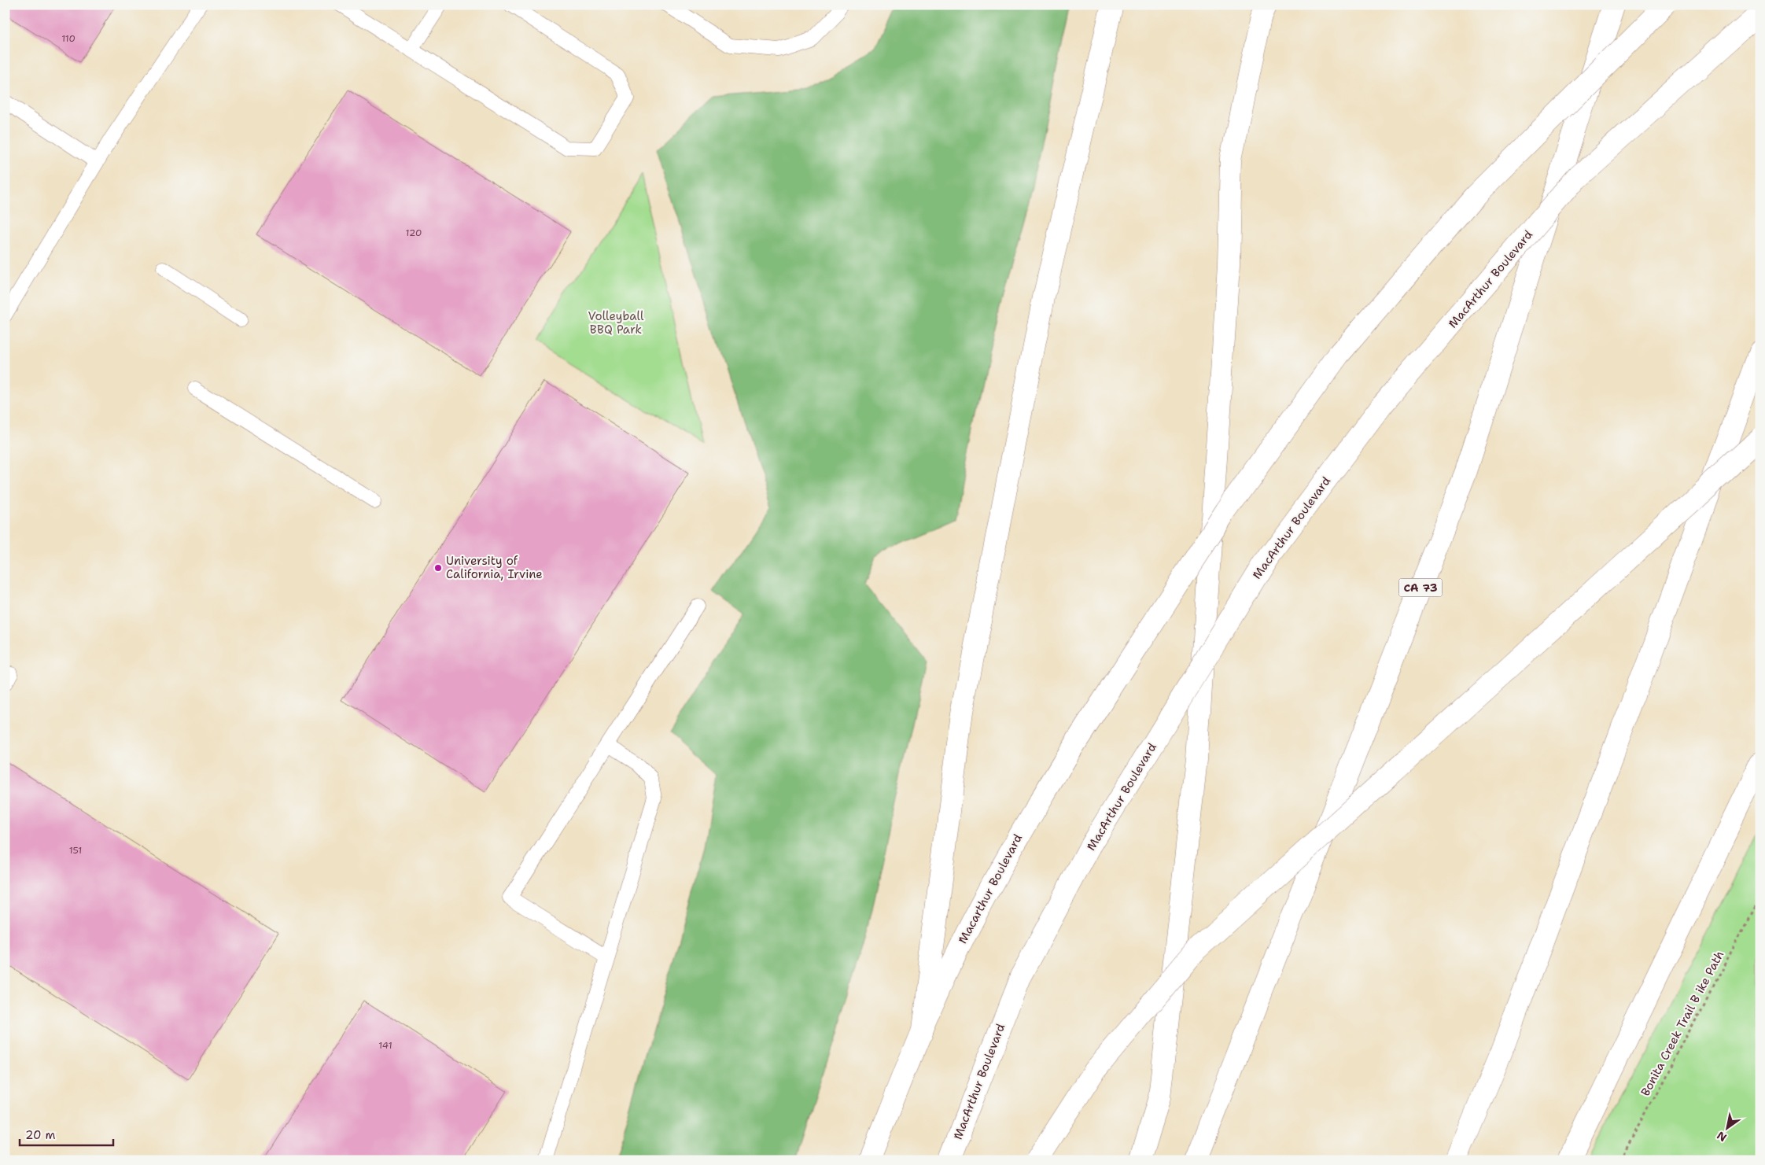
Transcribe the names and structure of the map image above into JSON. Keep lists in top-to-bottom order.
{
  "streets": {
    "main road": ["MacArthur Boulevard", "CA 73", "Macarthur Boulevard"],
    "path": ["Bonita Creek Trail B ike Path"]
  },
  "parks": ["Volleyball BBQ Park"],
  "places": ["University of California, Irvine"],
  "house_numbers": [
    "110",
    "120",
    "151",
    "141"
  ],
  "scale_bar": "20 m",
  "north": "bottom left"
}
